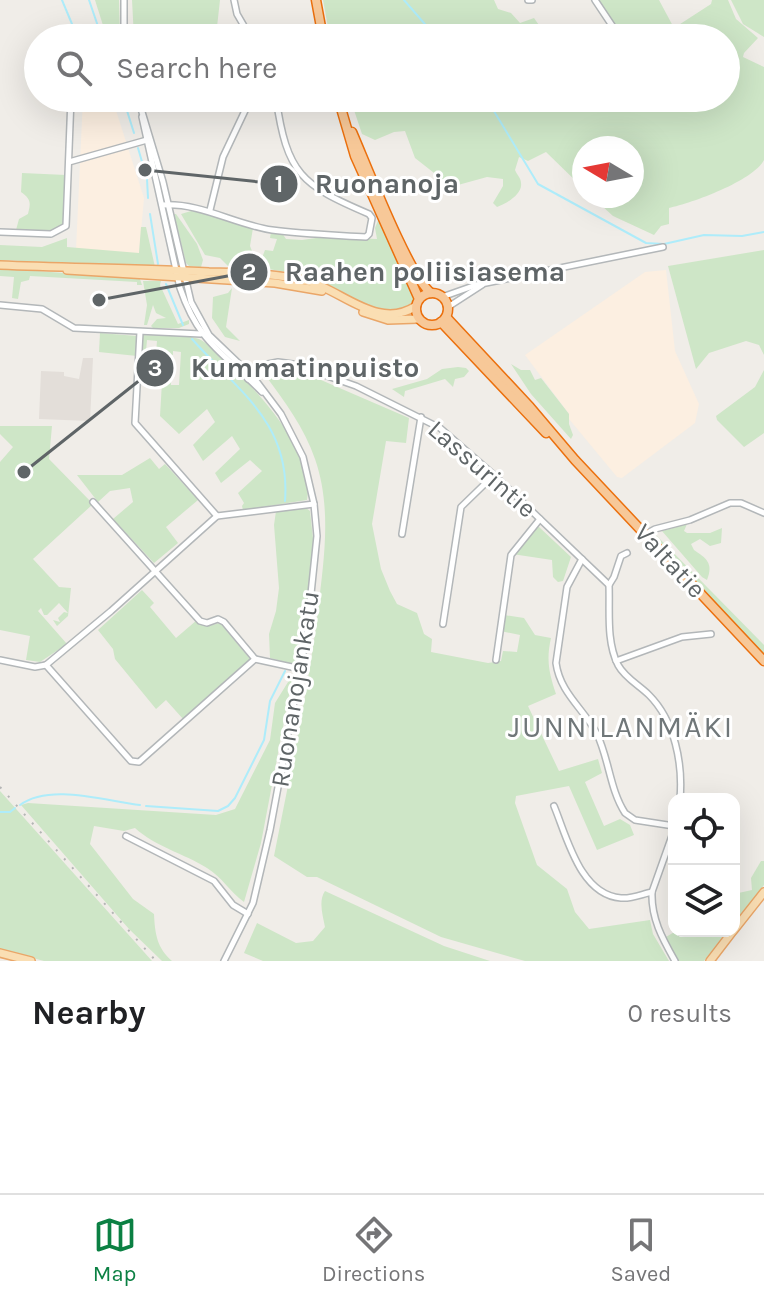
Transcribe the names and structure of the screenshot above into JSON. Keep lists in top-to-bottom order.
{
  "streets": {
    "highway": ["Valtatie"],
    "street": ["Lassurintie", "Ruonanojankatu"]
  },
  "crossings": [
    ["Lassurintie", "Ruonanojankatu"]
  ],
  "districts": ["JUNNILANMÄKI"],
  "places": ["Ruonanoja", "Raahen poliisiasema", "Kummatinpuisto"],
  "north": "left",
  "page": {
    "search": "Search here",
    "heading": ["Nearby", "0 results"],
    "nav": ["Map", "Directions", "Saved"]
  }
}
